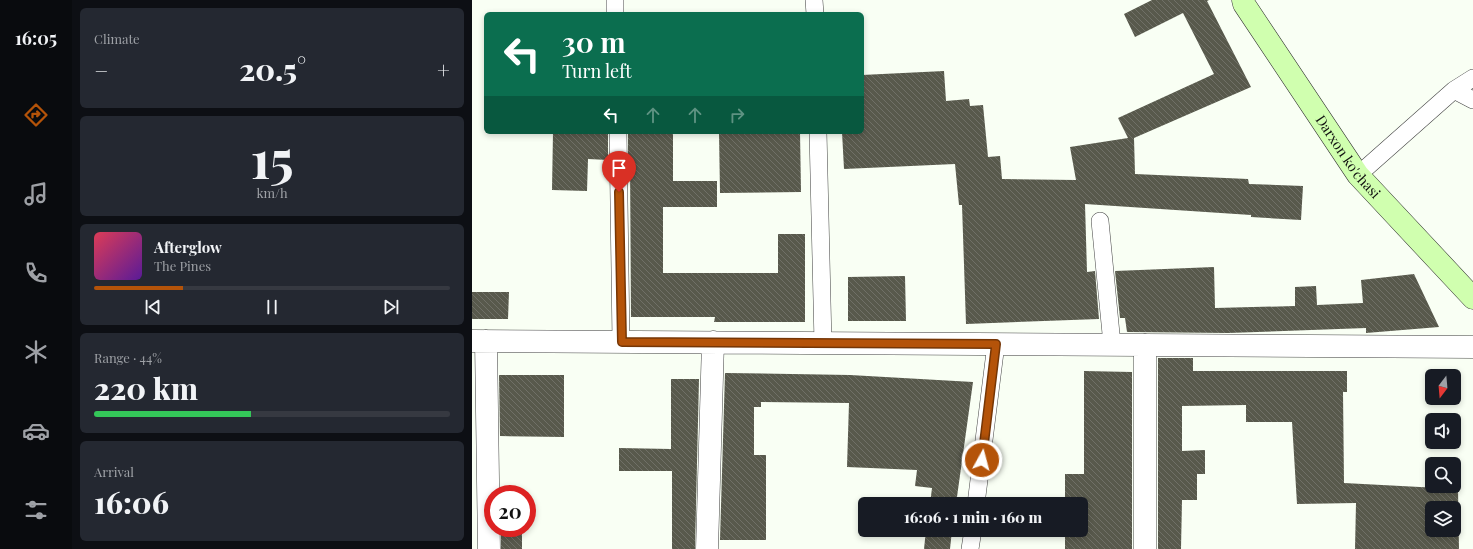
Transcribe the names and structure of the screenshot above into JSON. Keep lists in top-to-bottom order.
{
  "streets": {
    "main road": ["Darxon ko'chasi"]
  },
  "north": "bottom",
  "page": {
    "tabs": "16:05",
    "tile": [
      "Climate",
      ["15", "km/h"],
      ["Range · 44%", "220 km"],
      ["Arrival", "16:06"]
    ],
    "turn": ["30 m", "Turn left"],
    "heat": ["−", "20.5°", "+"],
    "song": ["Afterglow", "The Pines"],
    "limit": "20",
    "trip": "16:06 · 1 min · 160 m"
  }
}
